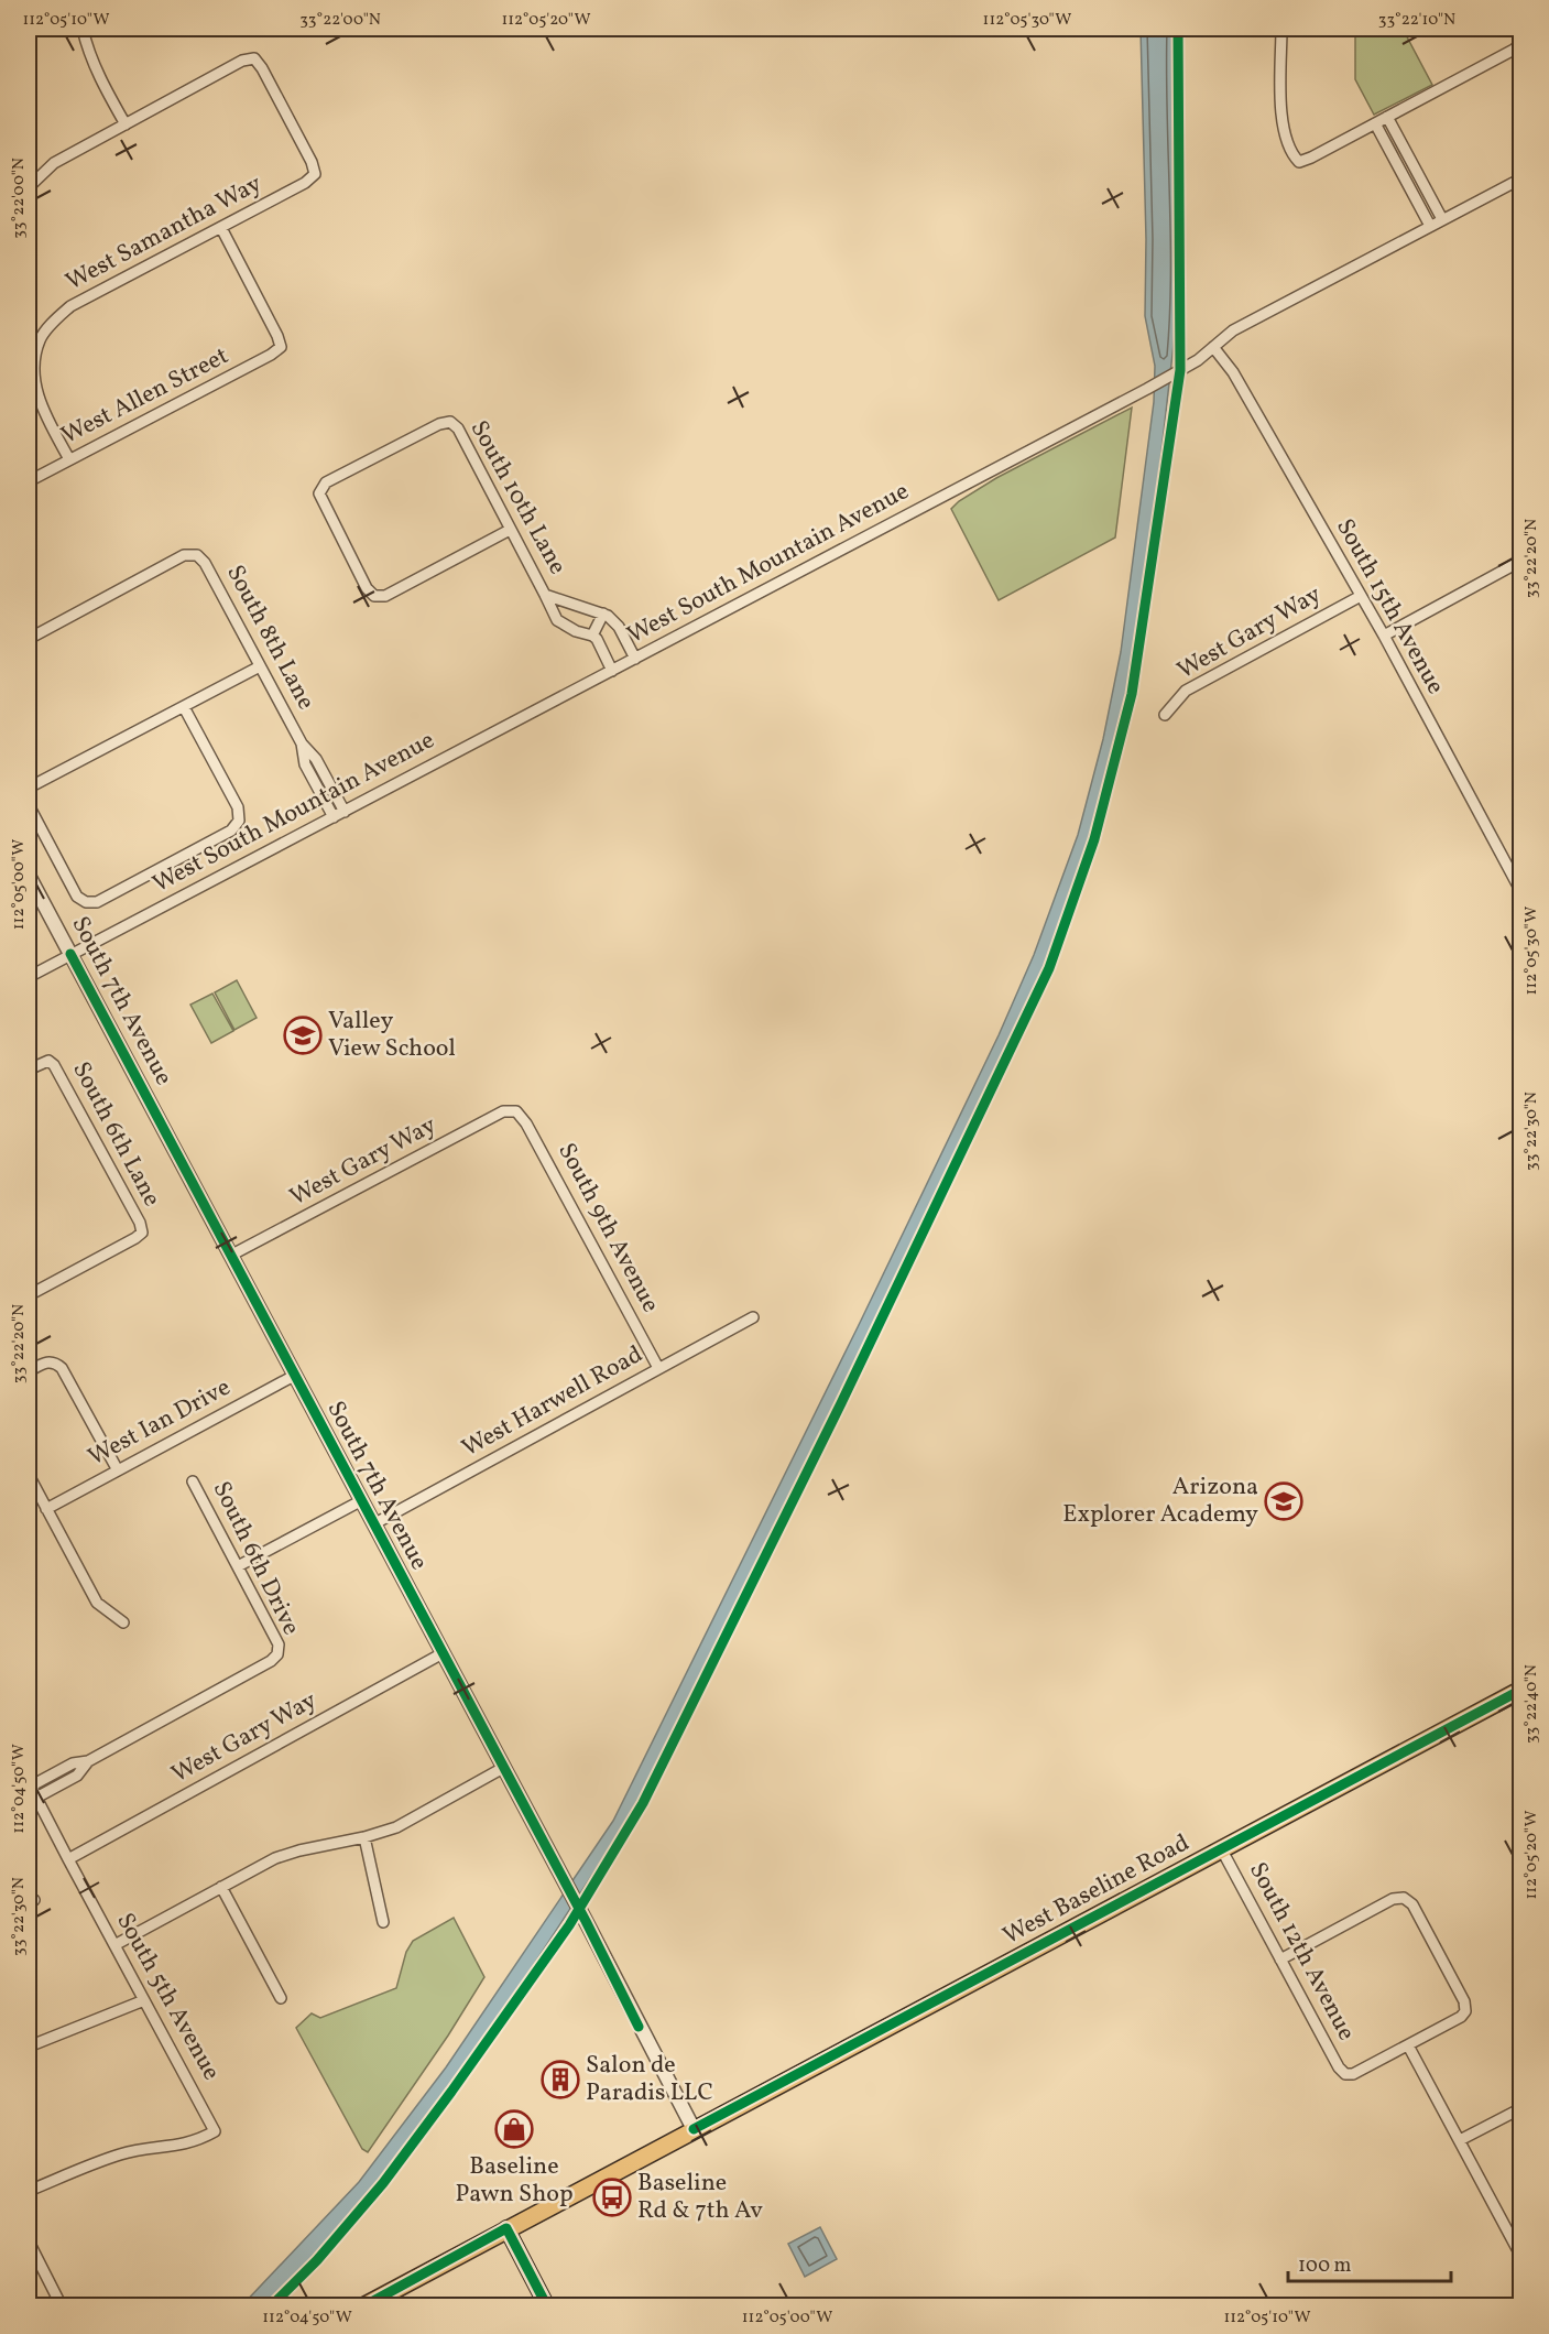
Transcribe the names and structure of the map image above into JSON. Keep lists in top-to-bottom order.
{
  "streets": {
    "main road": ["West Baseline Road"],
    "street": [
      "West Samantha Way",
      "West Allen Street",
      "South 10th Lane",
      "West South Mountain Avenue",
      "South 15th Avenue",
      "West Gary Way",
      "South 8th Lane",
      "South 7th Avenue",
      "South 6th Lane",
      "South 9th Avenue",
      "West Harwell Road",
      "West Ian Drive",
      "South 6th Drive",
      "South 12th Avenue",
      "South 5th Avenue"
    ]
  },
  "crossings": [
    ["West Samantha Way", "West Allen Street"],
    ["West South Mountain Avenue", "South 15th Avenue"],
    ["West South Mountain Avenue", "South 8th Lane"],
    ["West South Mountain Avenue", "South 7th Avenue"],
    ["South 15th Avenue", "West Gary Way"],
    ["West Gary Way", "South 7th Avenue"],
    ["West Gary Way", "South 9th Avenue"],
    ["West Gary Way", "South 5th Avenue"],
    ["South 7th Avenue", "West Harwell Road"],
    ["South 7th Avenue", "West Ian Drive"],
    ["South 7th Avenue", "West Baseline Road"],
    ["South 9th Avenue", "West Harwell Road"],
    ["West Baseline Road", "South 12th Avenue"]
  ],
  "places": {
    "school or university": ["Valley View School", "Arizona Explorer Academy"],
    "building": ["Salon de Paradis LLC"],
    "shop": ["Baseline Pawn Shop"],
    "bus stop": ["Baseline Rd & 7th Av"]
  },
  "scale_bar": "100 m",
  "coordinates": [
    "112°05'10\"W",
    "33°22'00\"N",
    "112°05'20\"W",
    "112°05'30\"W",
    "33°22'10\"N",
    "33°22'20\"N",
    "112°05'00\"W",
    "33°22'30\"N",
    "33°22'40\"N",
    "112°04'50\"W"
  ]
}
